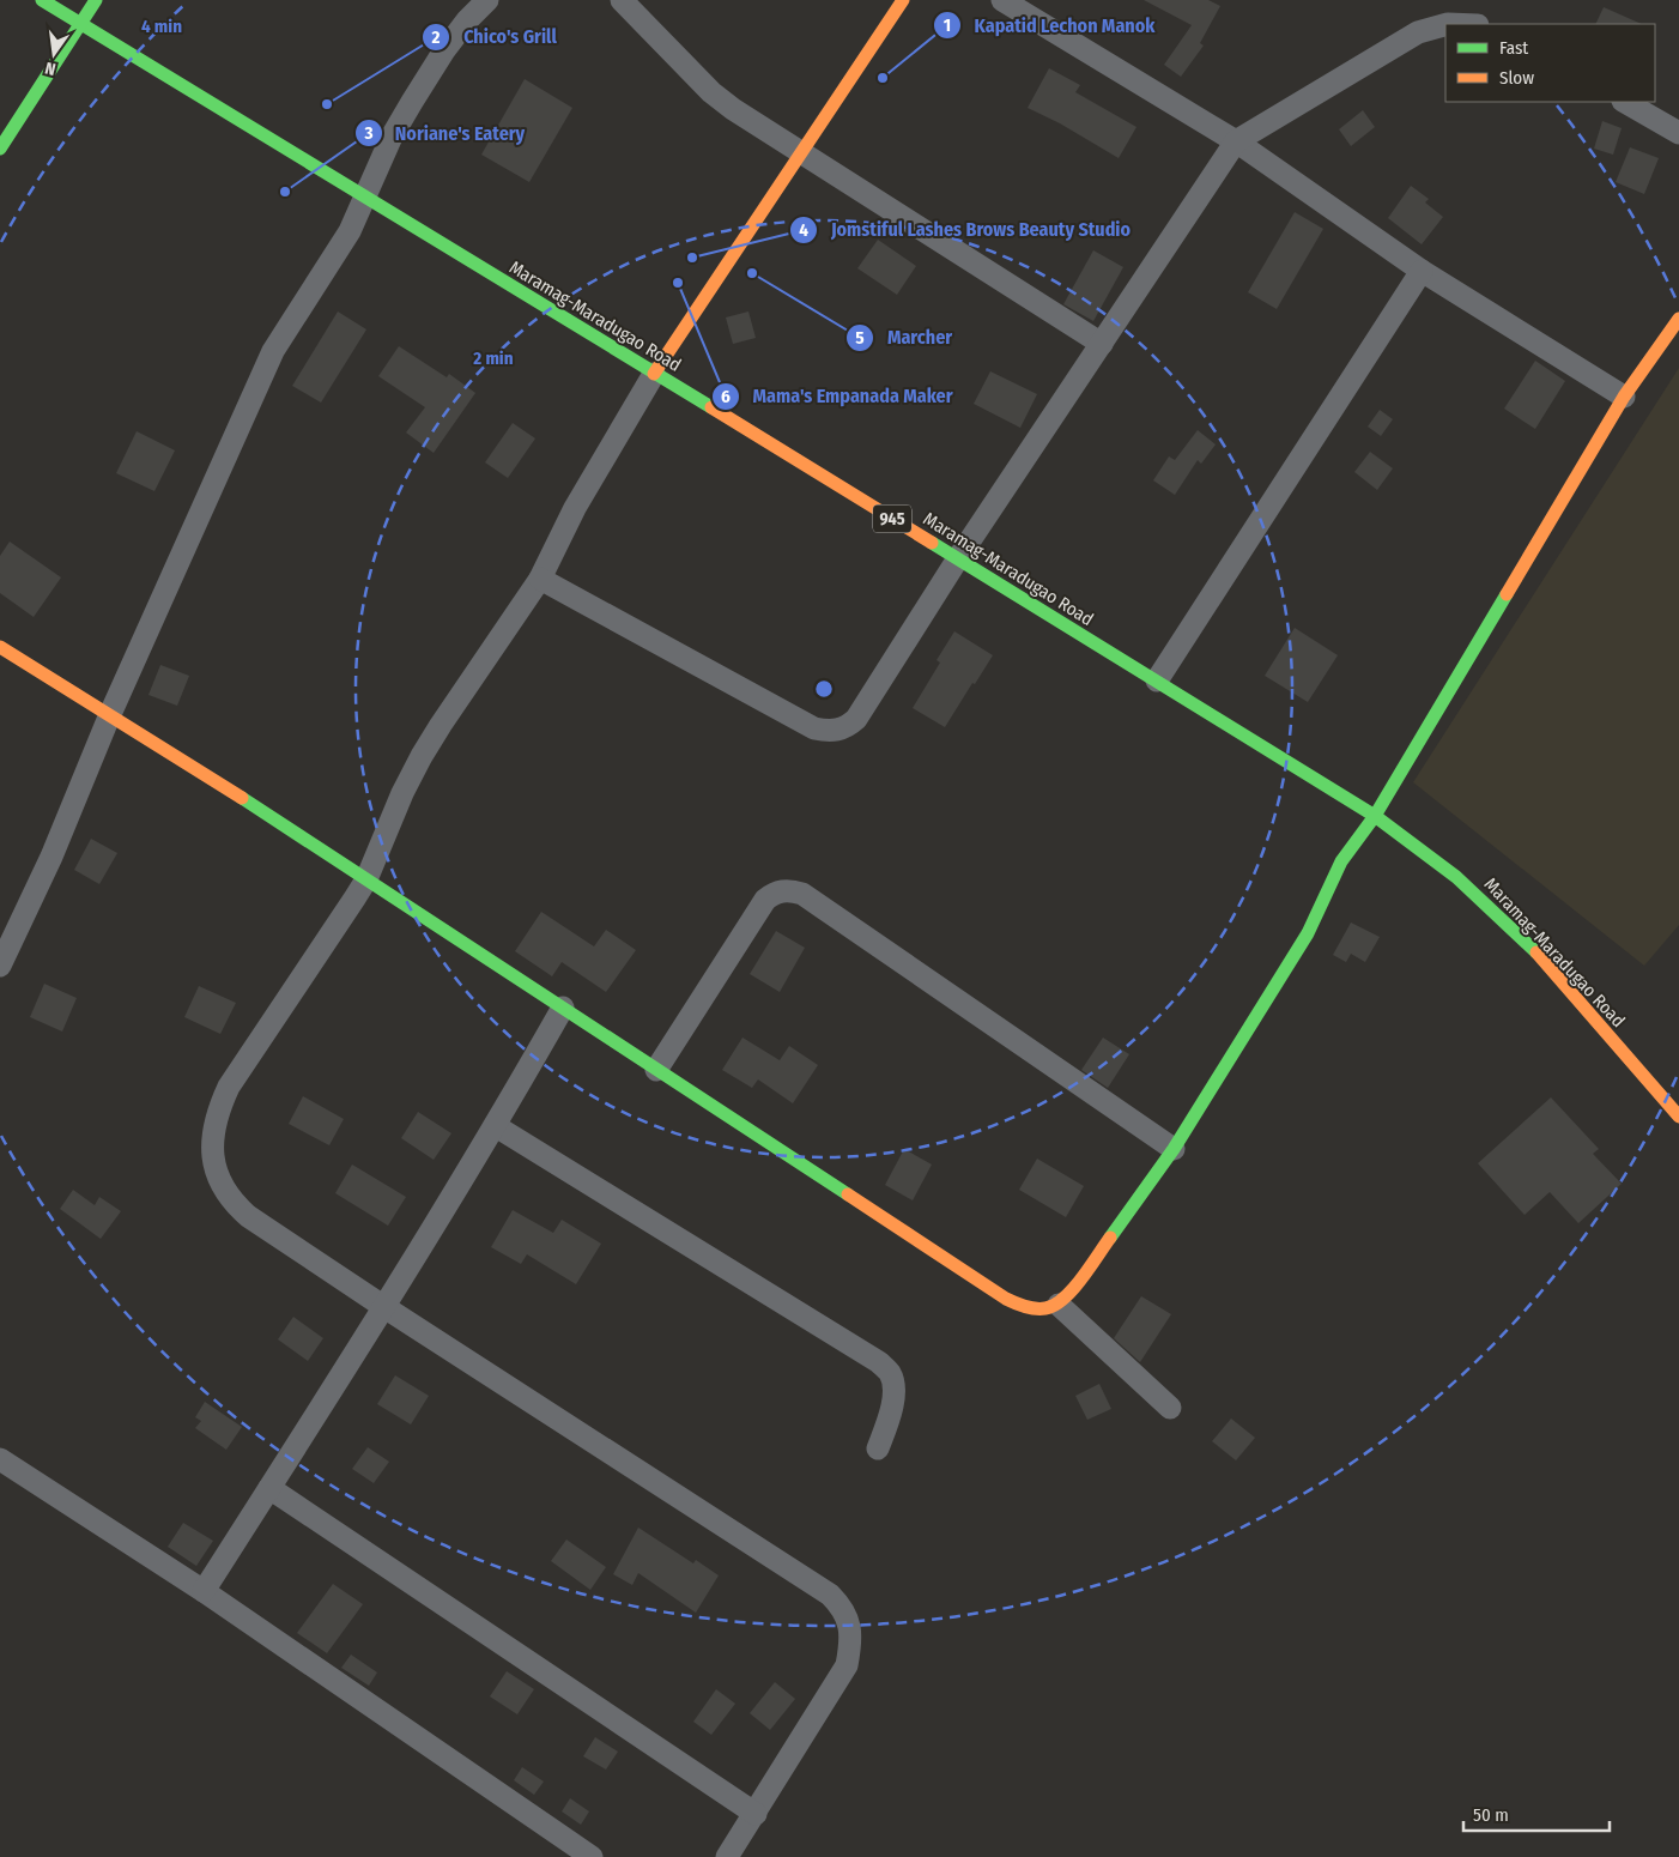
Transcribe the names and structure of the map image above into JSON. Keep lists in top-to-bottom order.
{
  "streets": {
    "street": ["Maramag-Maradugao Road", "945"]
  },
  "places": [
    "Kapatid Lechon Manok",
    "Chico's Grill",
    "Noriane's Eatery",
    "Jomstiful Lashes Brows Beauty Studio",
    "Marcher",
    "Mama's Empanada Maker"
  ],
  "legend": ["Fast", "Slow"],
  "scale_bar": "50 m",
  "north": "bottom",
  "rings": ["4 min", "2 min"]
}
